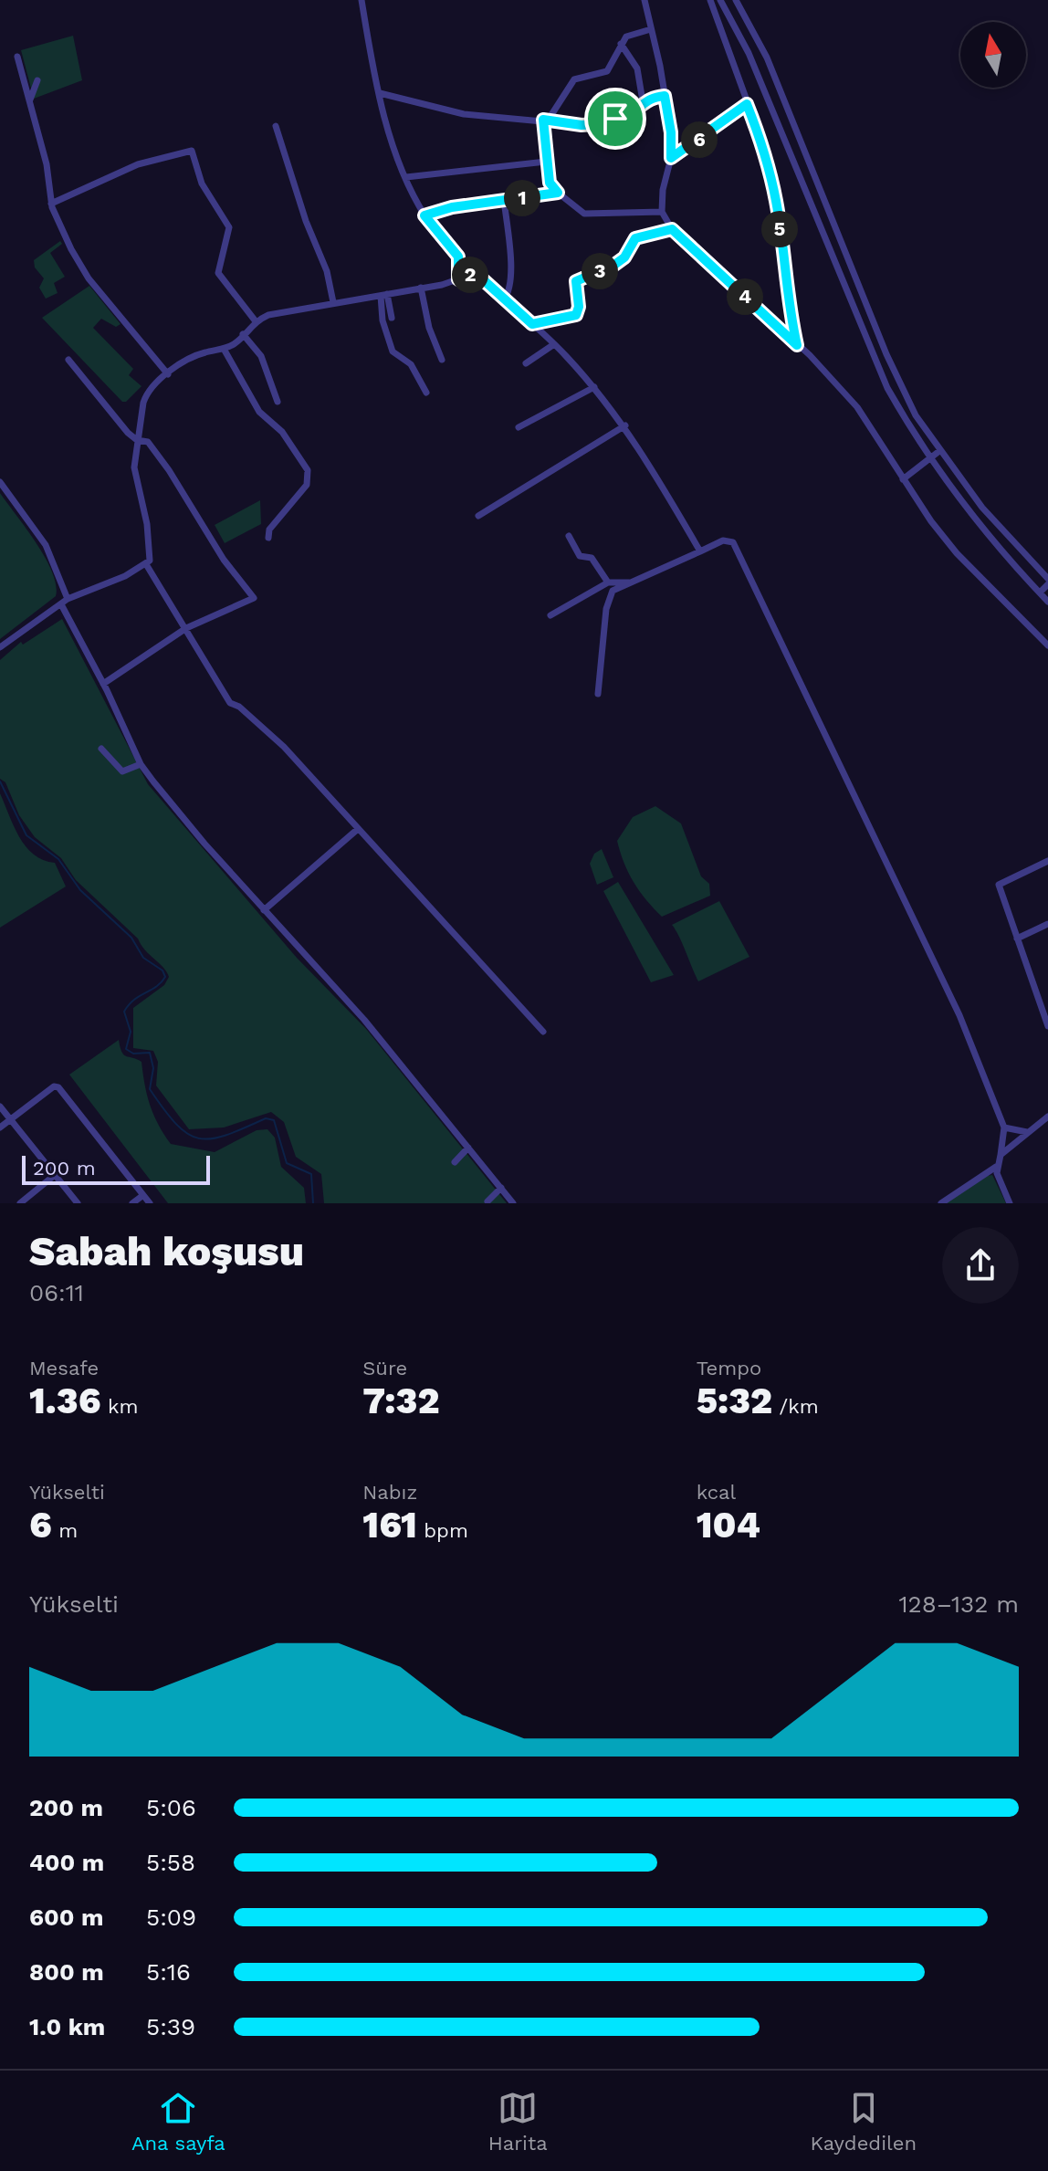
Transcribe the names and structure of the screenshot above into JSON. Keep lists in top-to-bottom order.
{
  "scale_bar": "200 m",
  "north": "top",
  "page": {
    "pins": [
      "6",
      "1",
      "5",
      "3",
      "2",
      "4"
    ],
    "scale": "200 m",
    "heading": ["Sabah koşusu", "06:11"],
    "stats": [
      ["Mesafe", "1.36 km"],
      ["Süre", "7:32"],
      ["Tempo", "5:32 /km"],
      ["Yükselti", "6 m"],
      ["Nabız", "161 bpm"],
      ["kcal", "104"]
    ],
    "chart": ["Yükselti", "128–132 m"],
    "list": [
      {
        "name": "200 m",
        "note": "5:06"
      },
      {
        "name": "400 m",
        "note": "5:58"
      },
      {
        "name": "600 m",
        "note": "5:09"
      },
      {
        "name": "800 m",
        "note": "5:16"
      },
      {
        "name": "1.0 km",
        "note": "5:39"
      }
    ],
    "tabs": ["Ana sayfa", "Harita", "Kaydedilen"]
  }
}
